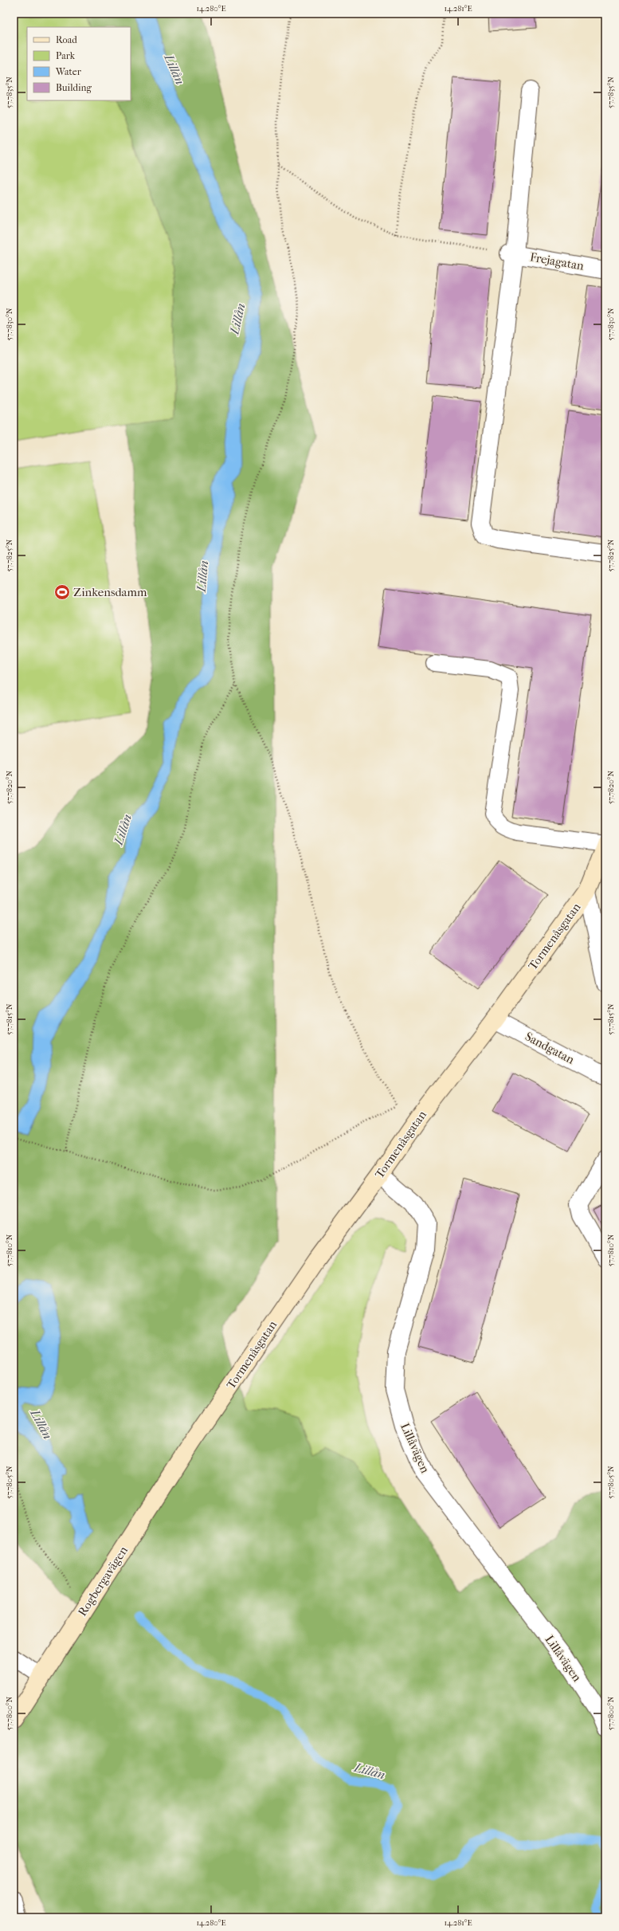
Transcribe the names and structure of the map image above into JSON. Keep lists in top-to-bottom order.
{
  "streets": {
    "street": [
      "Frejagatan",
      "Tormenåsgatan",
      "Sandgatan",
      "Lillåvägen",
      "Rogbergavägen"
    ]
  },
  "crossings": [
    ["Tormenåsgatan", "Sandgatan"],
    ["Tormenåsgatan", "Lillåvägen"],
    ["Tormenåsgatan", "Rogbergavägen"]
  ],
  "water": ["Lillån"],
  "places": {
    "sports": ["Zinkensdamm"]
  },
  "legend": [
    "Road",
    "Park",
    "Water",
    "Building"
  ],
  "coordinates": [
    "14.280°E",
    "14.281°E",
    "57.7835°N",
    "57.7830°N",
    "57.7825°N",
    "57.7820°N",
    "57.7815°N",
    "57.7810°N",
    "57.7805°N",
    "57.7800°N"
  ]
}
